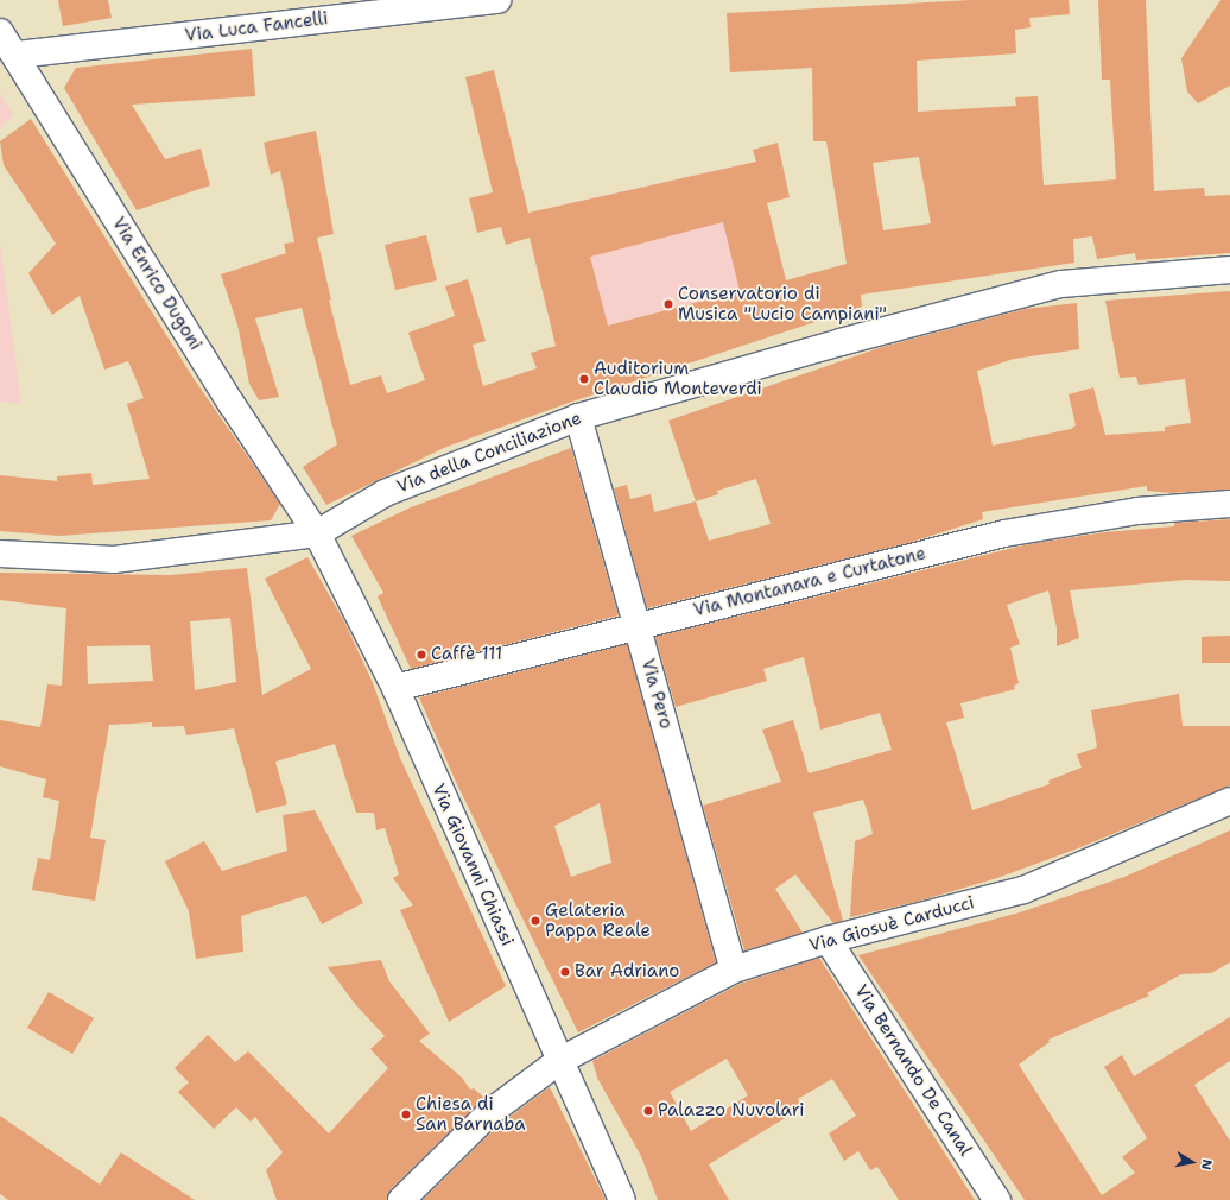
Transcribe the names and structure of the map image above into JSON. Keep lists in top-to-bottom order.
{
  "streets": {
    "street": [
      "Via Luca Fancelli",
      "Via Enrico Dugoni",
      "Via della Conciliazione",
      "Via Montanara e Curtatone",
      "Via Pero",
      "Via Giovanni Chiassi",
      "Via Giosuè Carducci",
      "Via Bernando De Canal"
    ]
  },
  "crossings": [
    ["Via Luca Fancelli", "Via Enrico Dugoni"],
    ["Via Enrico Dugoni", "Via della Conciliazione"],
    ["Via Enrico Dugoni", "Via Giovanni Chiassi"],
    ["Via della Conciliazione", "Via Pero"],
    ["Via della Conciliazione", "Via Giovanni Chiassi"],
    ["Via Montanara e Curtatone", "Via Pero"],
    ["Via Montanara e Curtatone", "Via Giovanni Chiassi"],
    ["Via Pero", "Via Giosuè Carducci"],
    ["Via Giovanni Chiassi", "Via Giosuè Carducci"],
    ["Via Giosuè Carducci", "Via Bernando De Canal"]
  ],
  "places": [
    "Conservatorio di Musica \"Lucio Campiani\"",
    "Auditorium Claudio Monteverdi",
    "Caffè 111",
    "Gelateria Pappa Reale",
    "Bar Adriano",
    "Palazzo Nuvolari",
    "Chiesa di San Barnaba"
  ],
  "north": "right"
}
